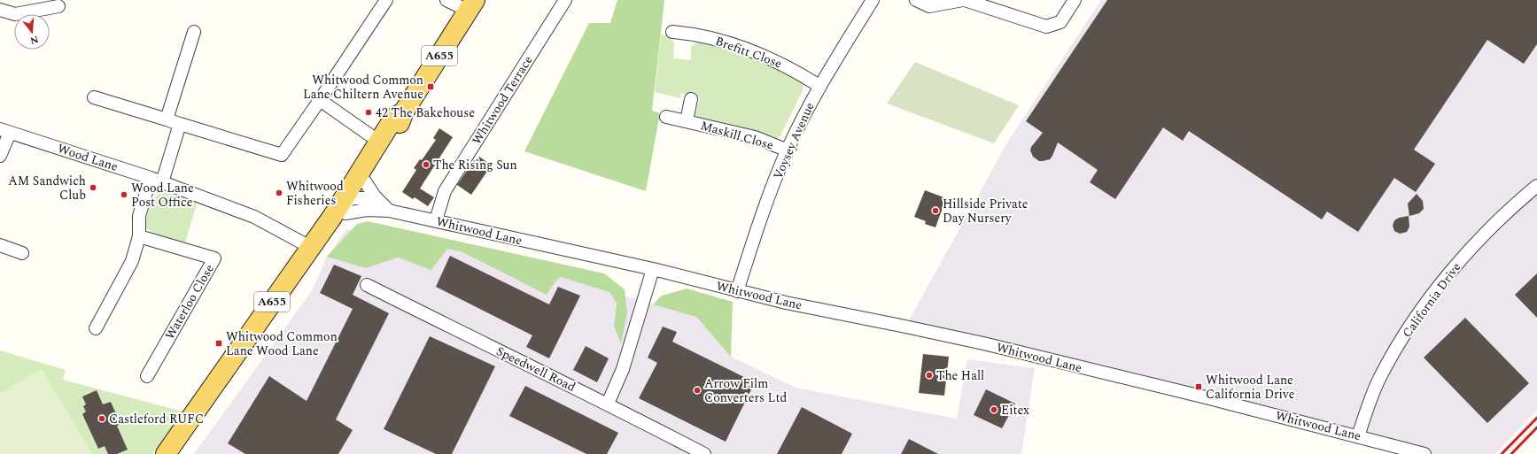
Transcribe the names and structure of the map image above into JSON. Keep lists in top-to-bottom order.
{
  "streets": {
    "main road": ["A655"],
    "street": [
      "Brefitt Close",
      "Whitwood Terrace",
      "Maskill Close",
      "Voysey Avenue",
      "Wood Lane",
      "Whitwood Lane",
      "California Drive",
      "Waterloo Close",
      "Speedwell Road"
    ]
  },
  "crossings": [
    ["Brefitt Close", "Voysey Avenue"],
    ["A655", "Wood Lane"],
    ["A655", "Whitwood Lane"],
    ["Whitwood Terrace", "Whitwood Lane"],
    ["Maskill Close", "Voysey Avenue"],
    ["Voysey Avenue", "Whitwood Lane"],
    ["Whitwood Lane", "California Drive"]
  ],
  "places": {
    "transit": ["Whitwood Common Lane Chiltern Avenue", "Whitwood Common Lane Wood Lane", "Whitwood Lane California Drive"],
    "other": [
      "42 The Bakehouse",
      "The Rising Sun",
      "AM Sandwich Club",
      "Whitwood Fisheries",
      "Wood Lane Post Office",
      "Hillside Private Day Nursery",
      "The Hall",
      "Arrow Film Converters Ltd",
      "Eitex",
      "Castleford RUFC"
    ]
  },
  "north": "bottom"
}
